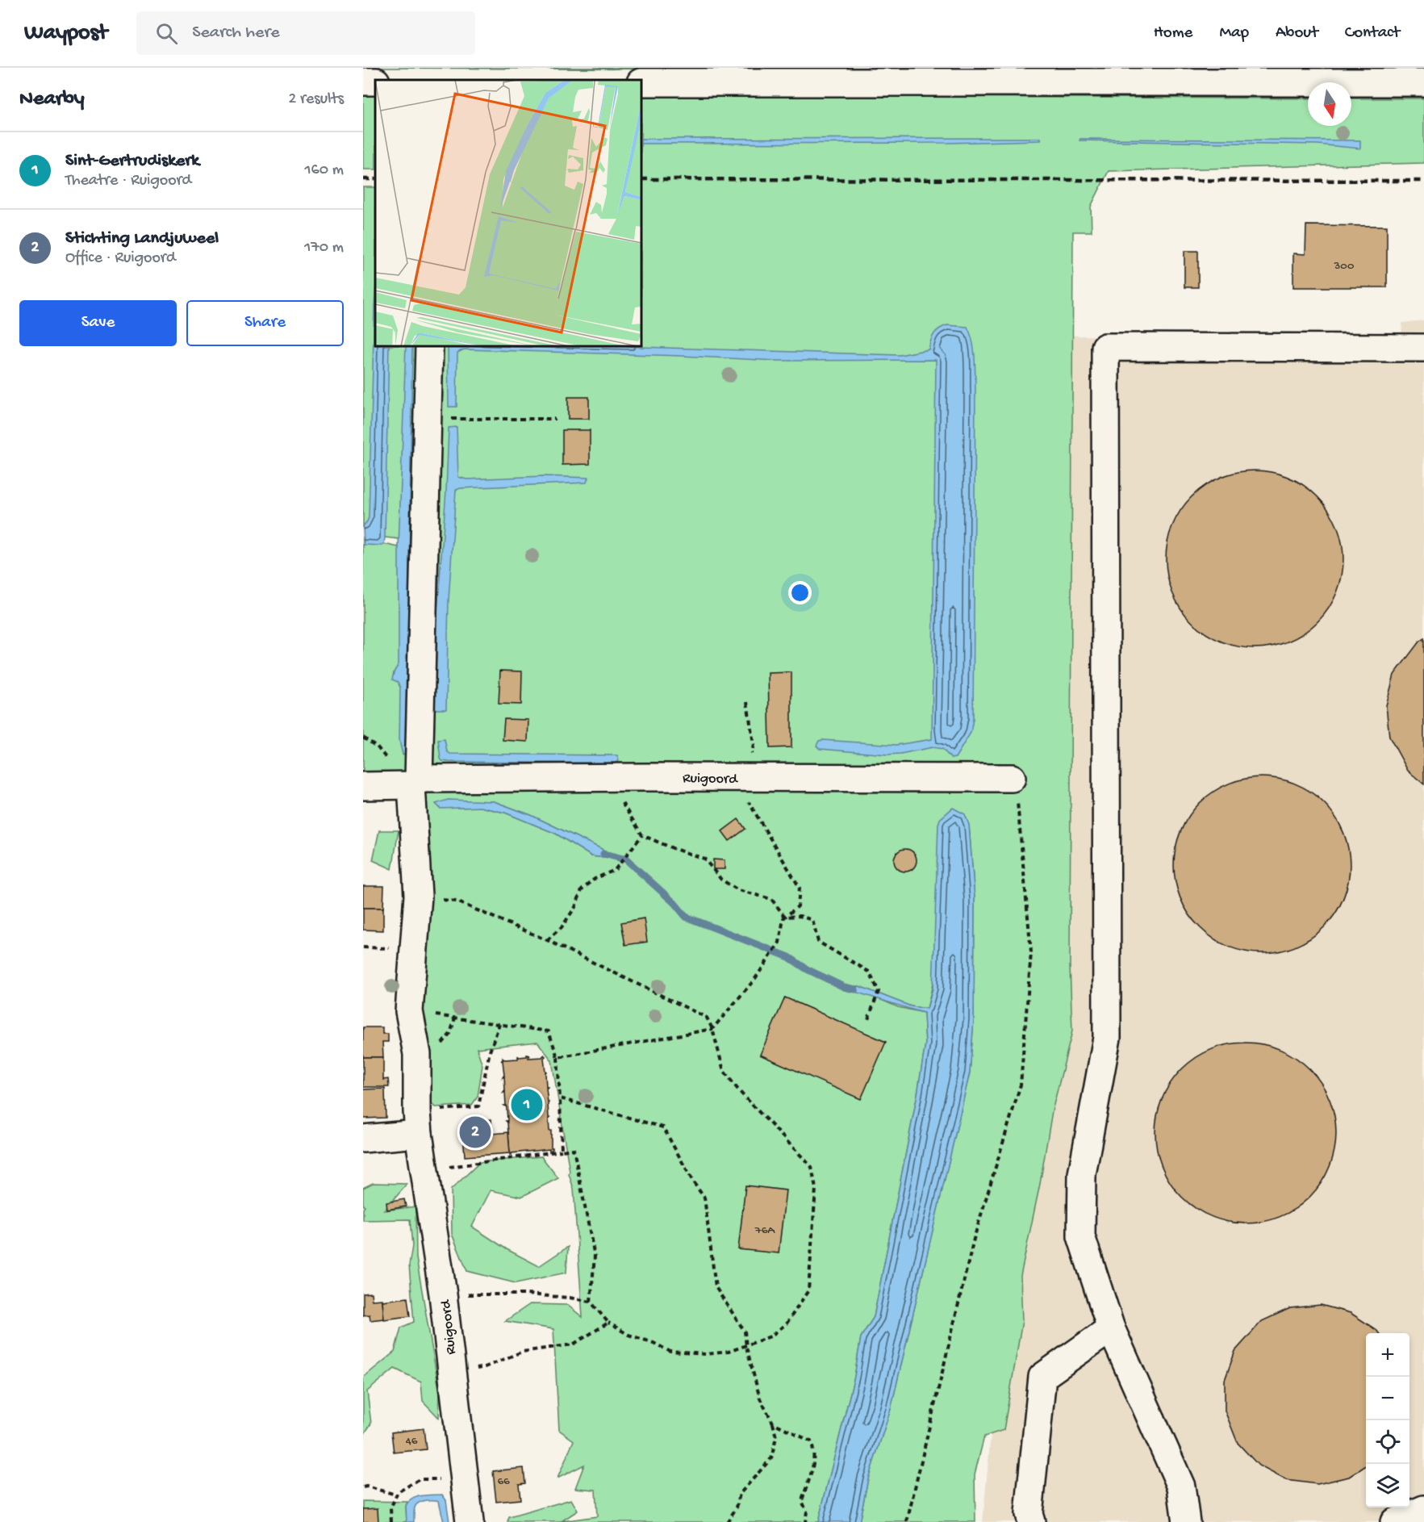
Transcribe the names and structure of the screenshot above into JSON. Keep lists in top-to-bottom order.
{
  "streets": {
    "street": ["Ruigoord"]
  },
  "house_numbers": [
    "300",
    "76A",
    "46",
    "66"
  ],
  "north": "bottom",
  "page": {
    "header": "Waypost",
    "search": "Search here",
    "nav": [
      "Home",
      "Map",
      "About",
      "Contact"
    ],
    "heading": ["Nearby", "2 results"],
    "list": [
      {
        "mark": "1",
        "name": "Sint-Gertrudiskerk",
        "note": "Theatre · Ruigoord",
        "value": "160 m"
      },
      {
        "mark": "2",
        "name": "Stichting Landjuweel",
        "note": "Office · Ruigoord",
        "value": "170 m"
      }
    ],
    "buttons": ["Save", "Share"],
    "pins": ["1", "2"],
    "map_buttons": ["+", "−"]
  }
}
